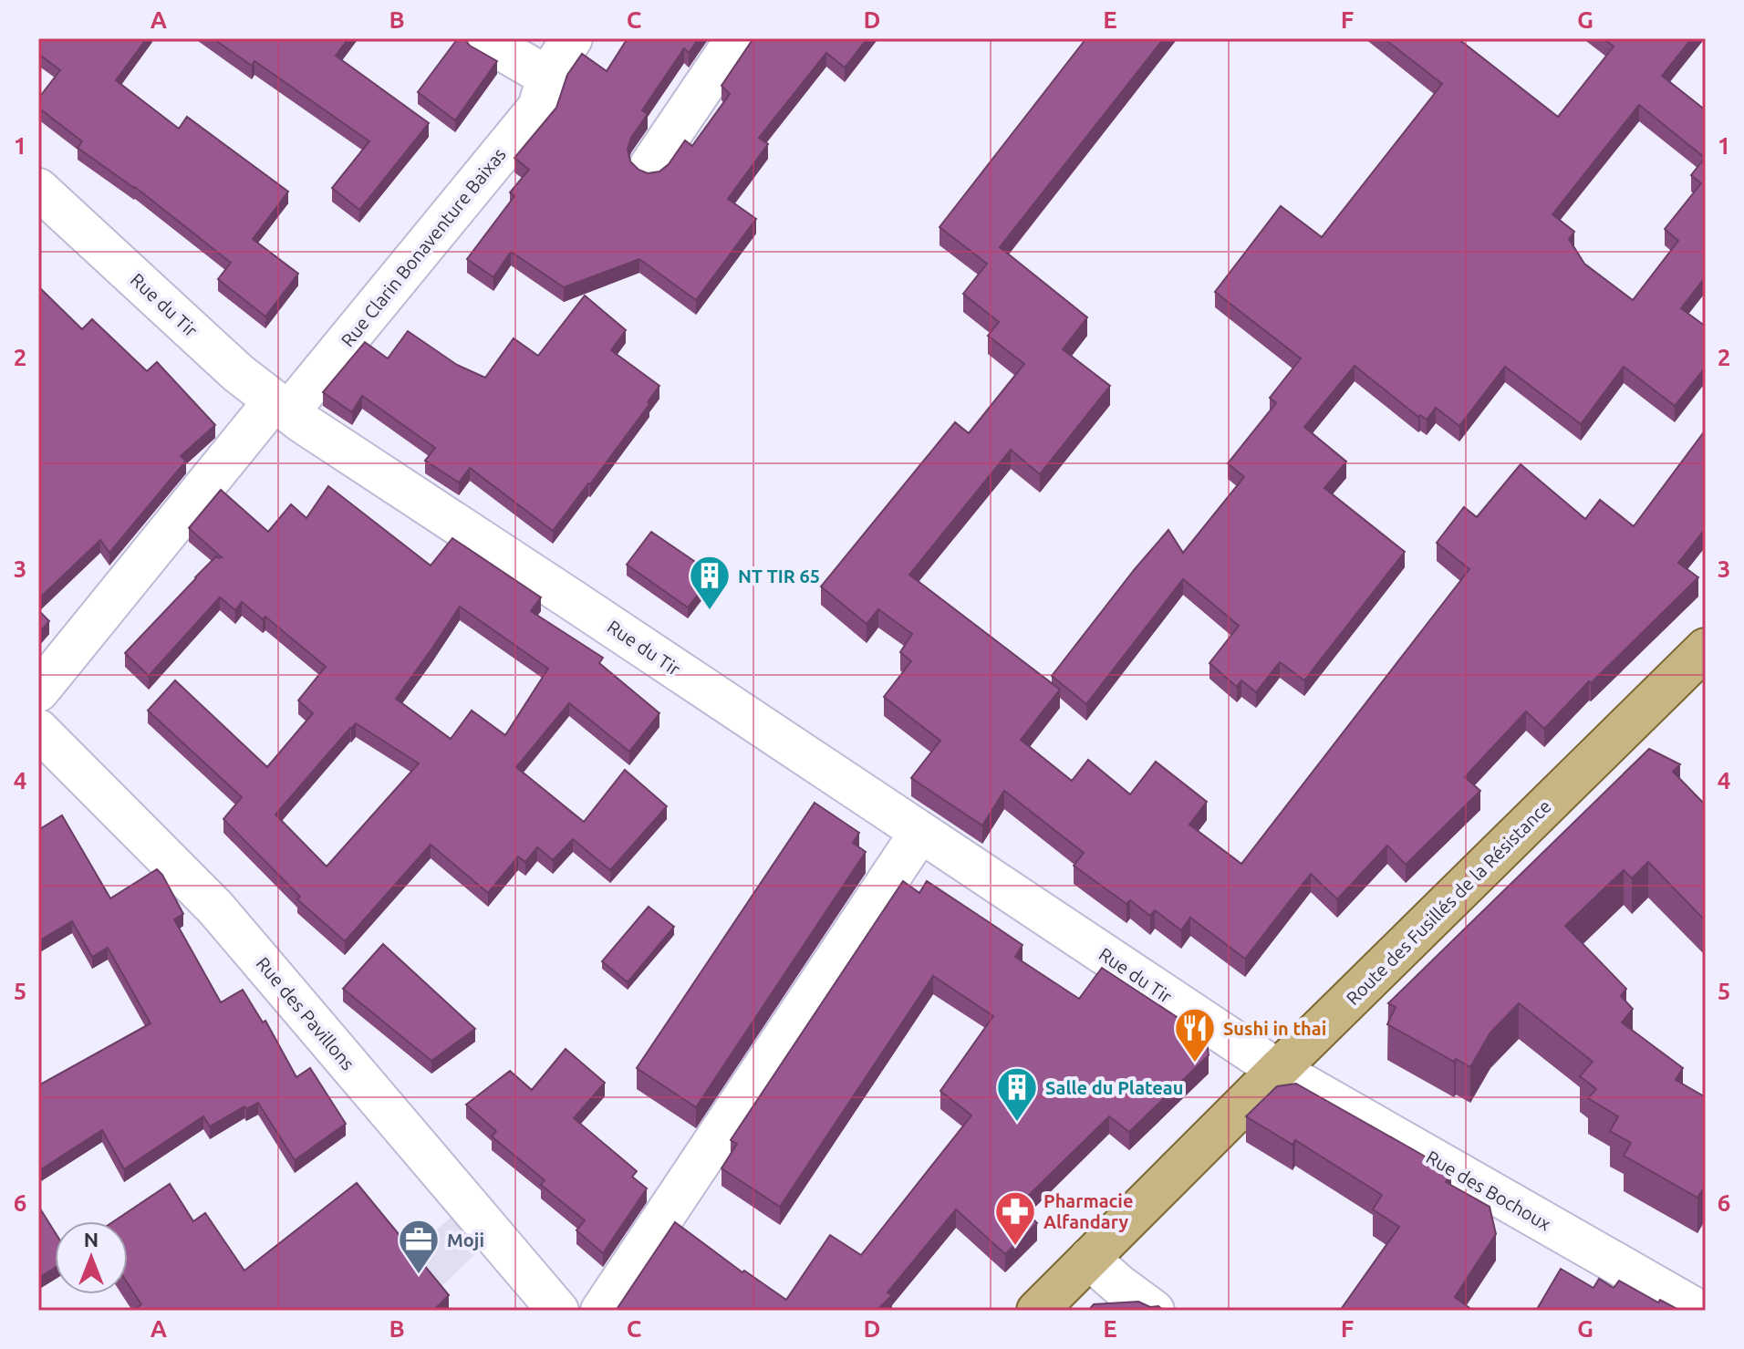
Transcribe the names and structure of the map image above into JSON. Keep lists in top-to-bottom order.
{
  "streets": {
    "main road": ["Route des Fusillés de la Résistance"],
    "street": [
      "Rue Clarin Bonaventure Baixas",
      "Rue du Tir",
      "Rue des Pavillons",
      "Rue des Bochoux"
    ]
  },
  "crossings": [
    ["Rue Clarin Bonaventure Baixas", "Rue du Tir"],
    ["Rue du Tir", "Route des Fusillés de la Résistance"],
    ["Rue du Tir", "Rue des Bochoux"],
    ["Route des Fusillés de la Résistance", "Rue des Bochoux"]
  ],
  "places": {
    "building": ["NT TIR 65", "Salle du Plateau"],
    "restaurant": ["Sushi in thai"],
    "pharmacy": ["Pharmacie Alfandary"],
    "office": ["Moji"]
  },
  "north": "top",
  "grid": {
    "columns": [
      "A",
      "B",
      "C",
      "D",
      "E",
      "F",
      "G"
    ],
    "rows": [
      "1",
      "2",
      "3",
      "4",
      "5",
      "6"
    ]
  }
}
